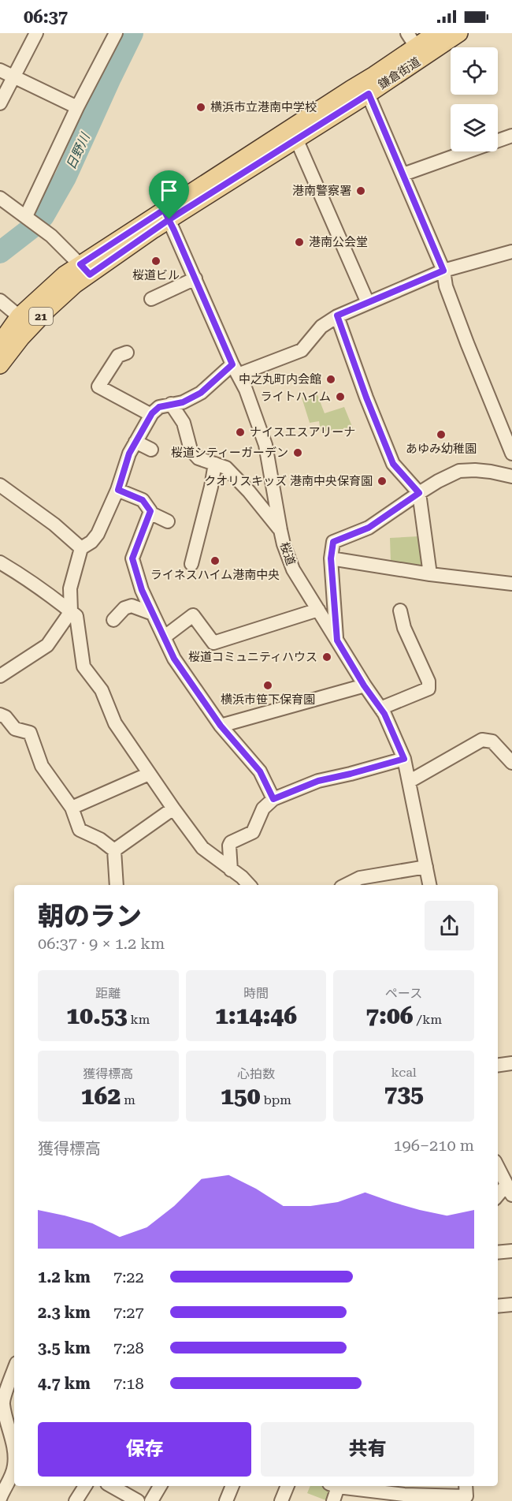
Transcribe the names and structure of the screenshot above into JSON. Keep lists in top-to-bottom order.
{
  "streets": {
    "main road": ["鎌倉街道", "21"],
    "street": ["桜道"]
  },
  "crossings": [
    ["鎌倉街道", "桜道"]
  ],
  "water": ["日野川"],
  "places": [
    "横浜市立港南中学校",
    "港南警察署",
    "港南公会堂",
    "桜道ビル",
    "中之丸町内会館",
    "ライトハイム",
    "ナイスエスアリーナ",
    "あゆみ幼稚園",
    "桜道シティーガーデン",
    "クオリスキッズ 港南中央保育園",
    "ライネスハイム港南中央",
    "桜道コミュニティハウス",
    "横浜市笹下保育園"
  ],
  "page": {
    "status": "06:37",
    "heading": ["朝のラン", "06:37 · 9 × 1.2 km"],
    "stats": [
      ["距離", "10.53 km"],
      ["時間", "1:14:46"],
      ["ペース", "7:06 /km"],
      ["獲得標高", "162 m"],
      ["心拍数", "150 bpm"],
      ["kcal", "735"]
    ],
    "chart": ["獲得標高", "196–210 m"],
    "list": [
      {
        "name": "1.2 km",
        "note": "7:22"
      },
      {
        "name": "2.3 km",
        "note": "7:27"
      },
      {
        "name": "3.5 km",
        "note": "7:28"
      },
      {
        "name": "4.7 km",
        "note": "7:18"
      }
    ],
    "buttons": ["保存", "共有"]
  }
}
